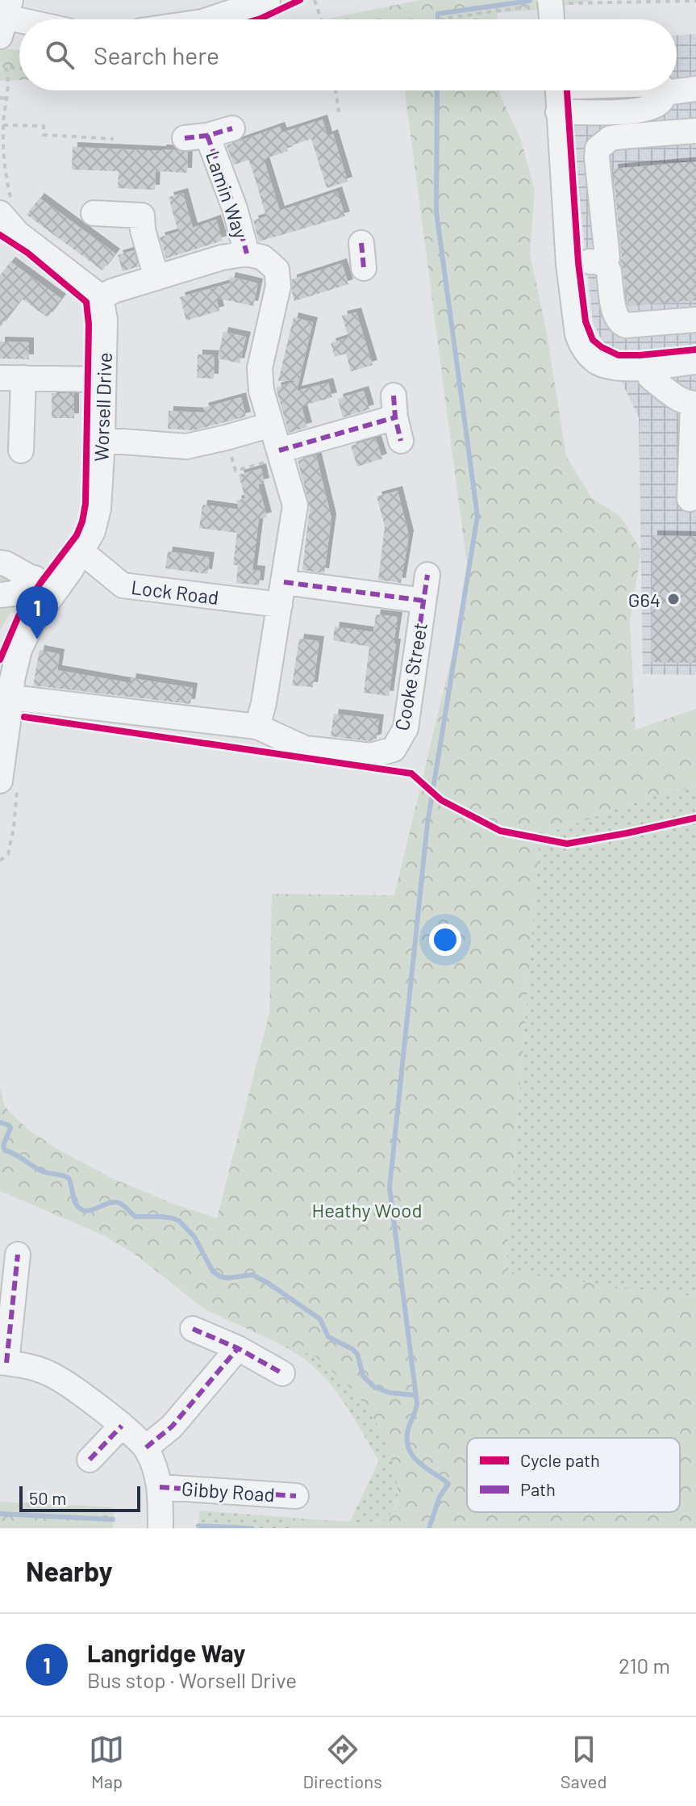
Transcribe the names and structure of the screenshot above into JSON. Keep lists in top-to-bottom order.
{
  "streets": {
    "street": [
      "Lamin Way",
      "Worsell Drive",
      "Lock Road",
      "Cooke Street",
      "Gibby Road"
    ]
  },
  "crossings": [
    ["Worsell Drive", "Lock Road"],
    ["Worsell Drive", "Cooke Street"],
    ["Lock Road", "Cooke Street"]
  ],
  "parks": ["Heathy Wood"],
  "places": ["G64"],
  "legend": ["Cycle path", "Path"],
  "scale_bar": "50 m",
  "page": {
    "search": "Search here",
    "pins": "1",
    "scale": "50 m",
    "heading": "Nearby",
    "list": [
      {
        "mark": "1",
        "name": "Langridge Way",
        "note": "Bus stop · Worsell Drive",
        "value": "210 m"
      }
    ],
    "nav": ["Map", "Directions", "Saved"]
  }
}
